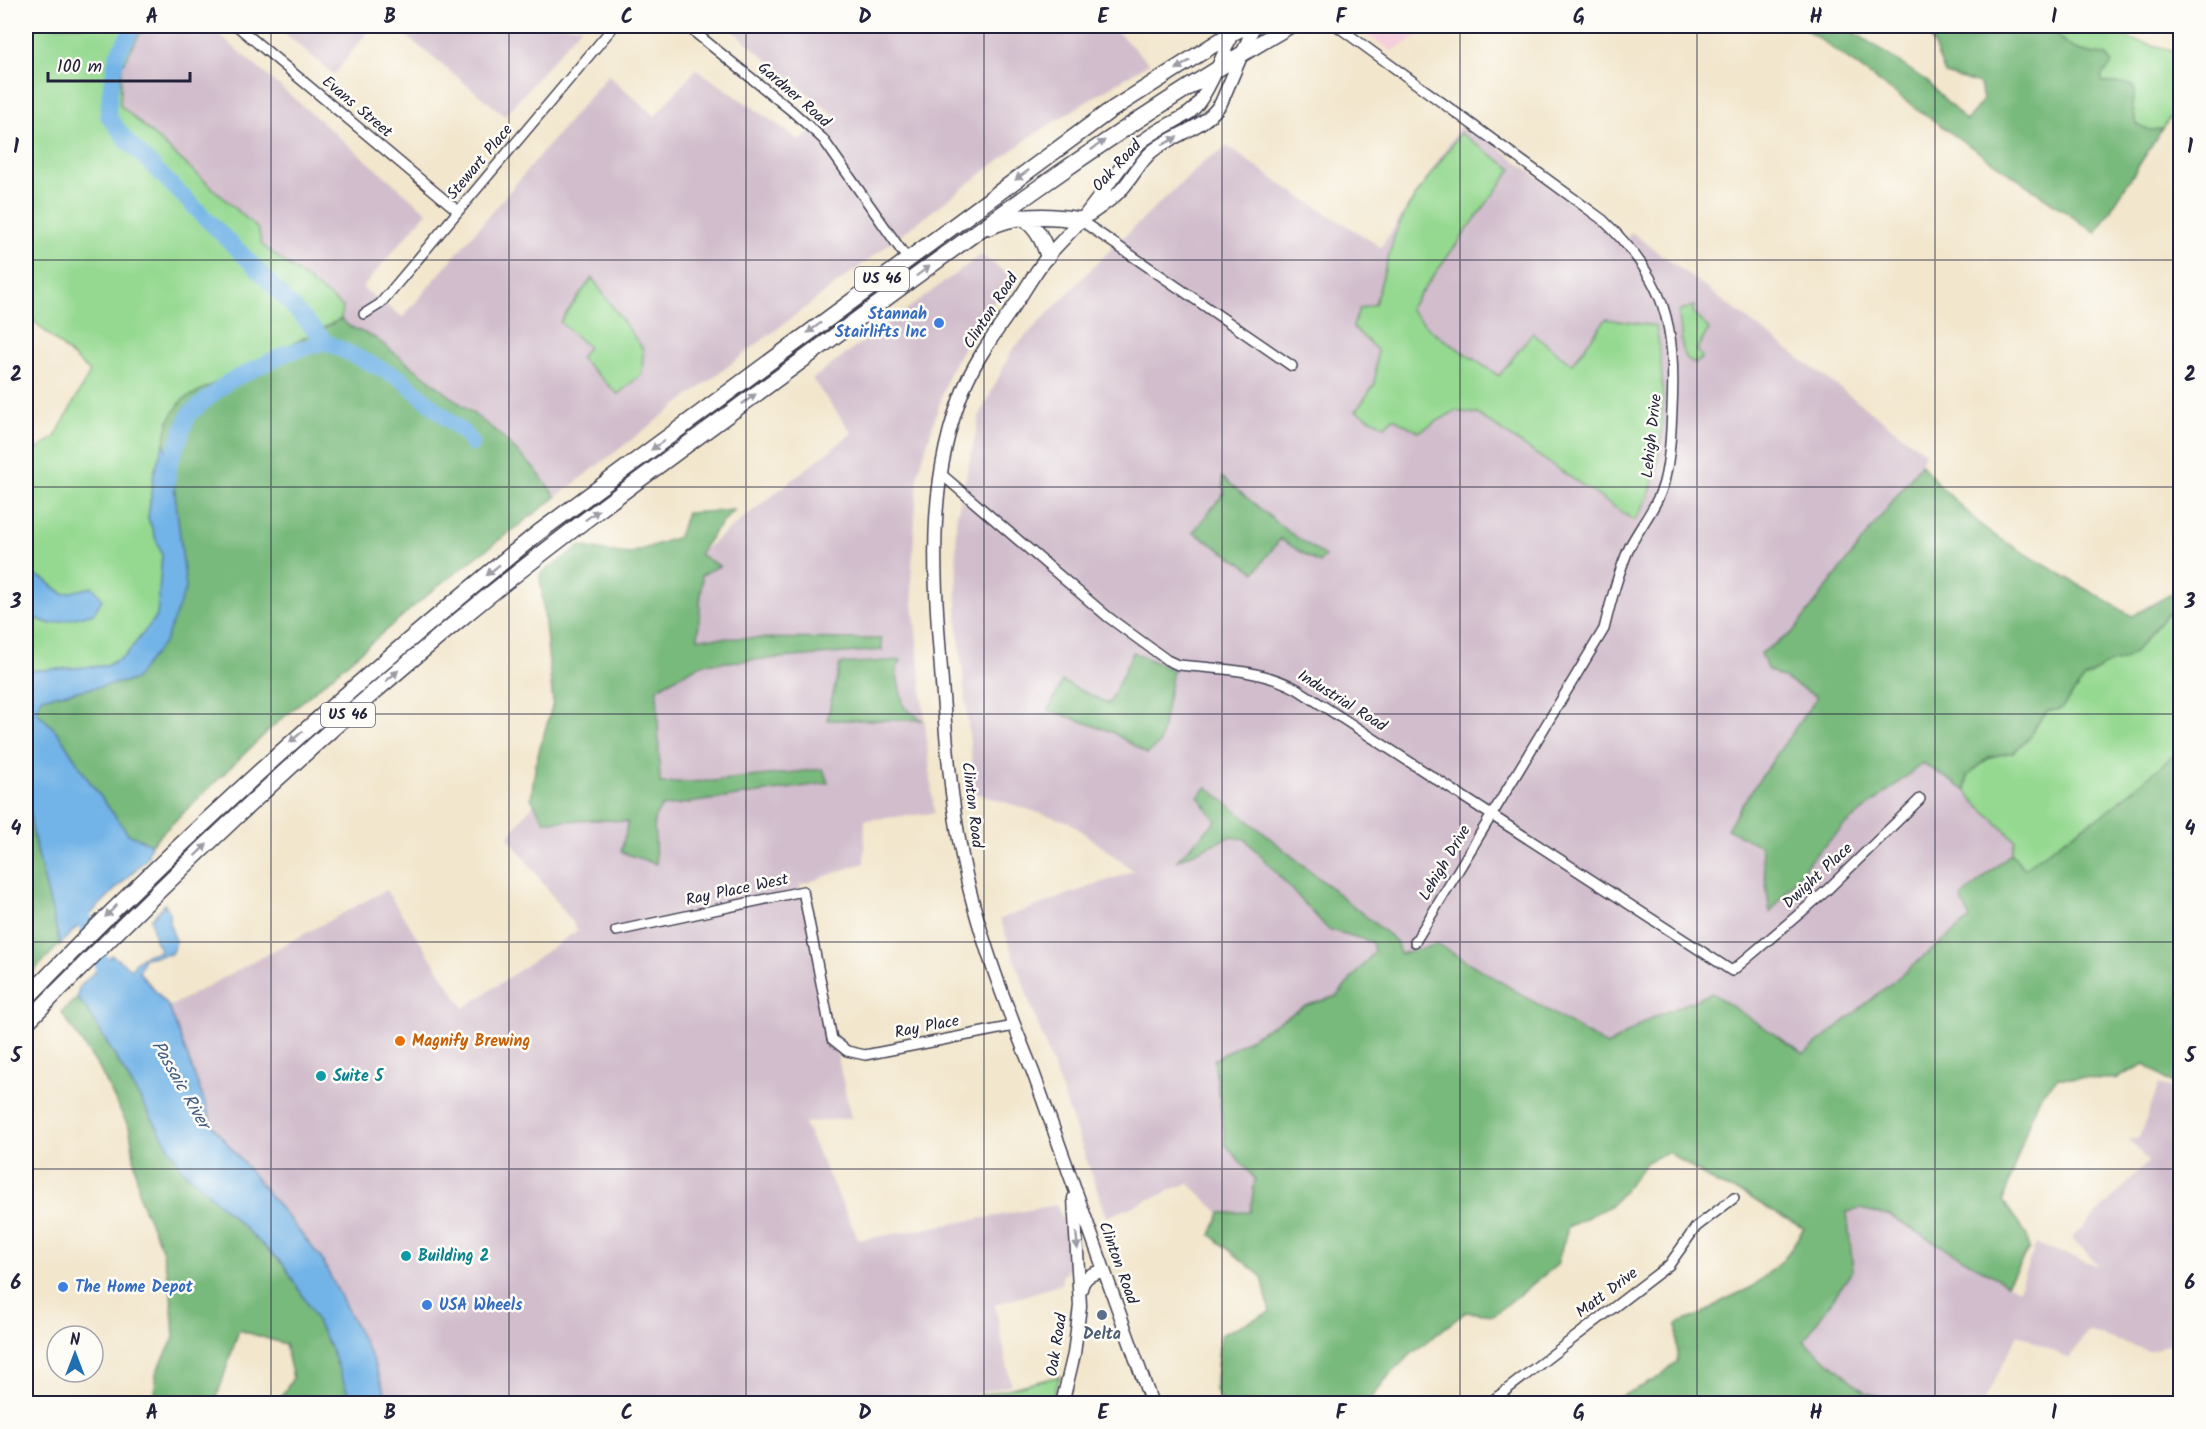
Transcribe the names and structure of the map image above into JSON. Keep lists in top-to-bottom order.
{
  "streets": {
    "highway": ["US 46"],
    "street": [
      "Gardner Road",
      "Evans Street",
      "Stewart Place",
      "Oak Road",
      "Clinton Road",
      "Lehigh Drive",
      "Industrial Road",
      "Dwight Place",
      "Ray Place West",
      "Ray Place",
      "Matt Drive"
    ]
  },
  "crossings": [
    ["Gardner Road", "US 46"],
    ["Evans Street", "Stewart Place"],
    ["Oak Road", "US 46"],
    ["Oak Road", "Clinton Road"],
    ["Clinton Road", "Industrial Road"],
    ["Clinton Road", "Ray Place"],
    ["Lehigh Drive", "Industrial Road"],
    ["Industrial Road", "Dwight Place"],
    ["Ray Place West", "Ray Place"]
  ],
  "water": ["Passaic River"],
  "places": [
    "Stannah Stairlifts Inc",
    "Magnify Brewing",
    "Suite 5",
    "Building 2",
    "The Home Depot",
    "USA Wheels",
    "Delta"
  ],
  "scale_bar": "100 m",
  "north": "top",
  "grid": {
    "columns": [
      "A",
      "B",
      "C",
      "D",
      "E",
      "F",
      "G",
      "H",
      "I"
    ],
    "rows": [
      "1",
      "2",
      "3",
      "4",
      "5",
      "6"
    ]
  }
}
